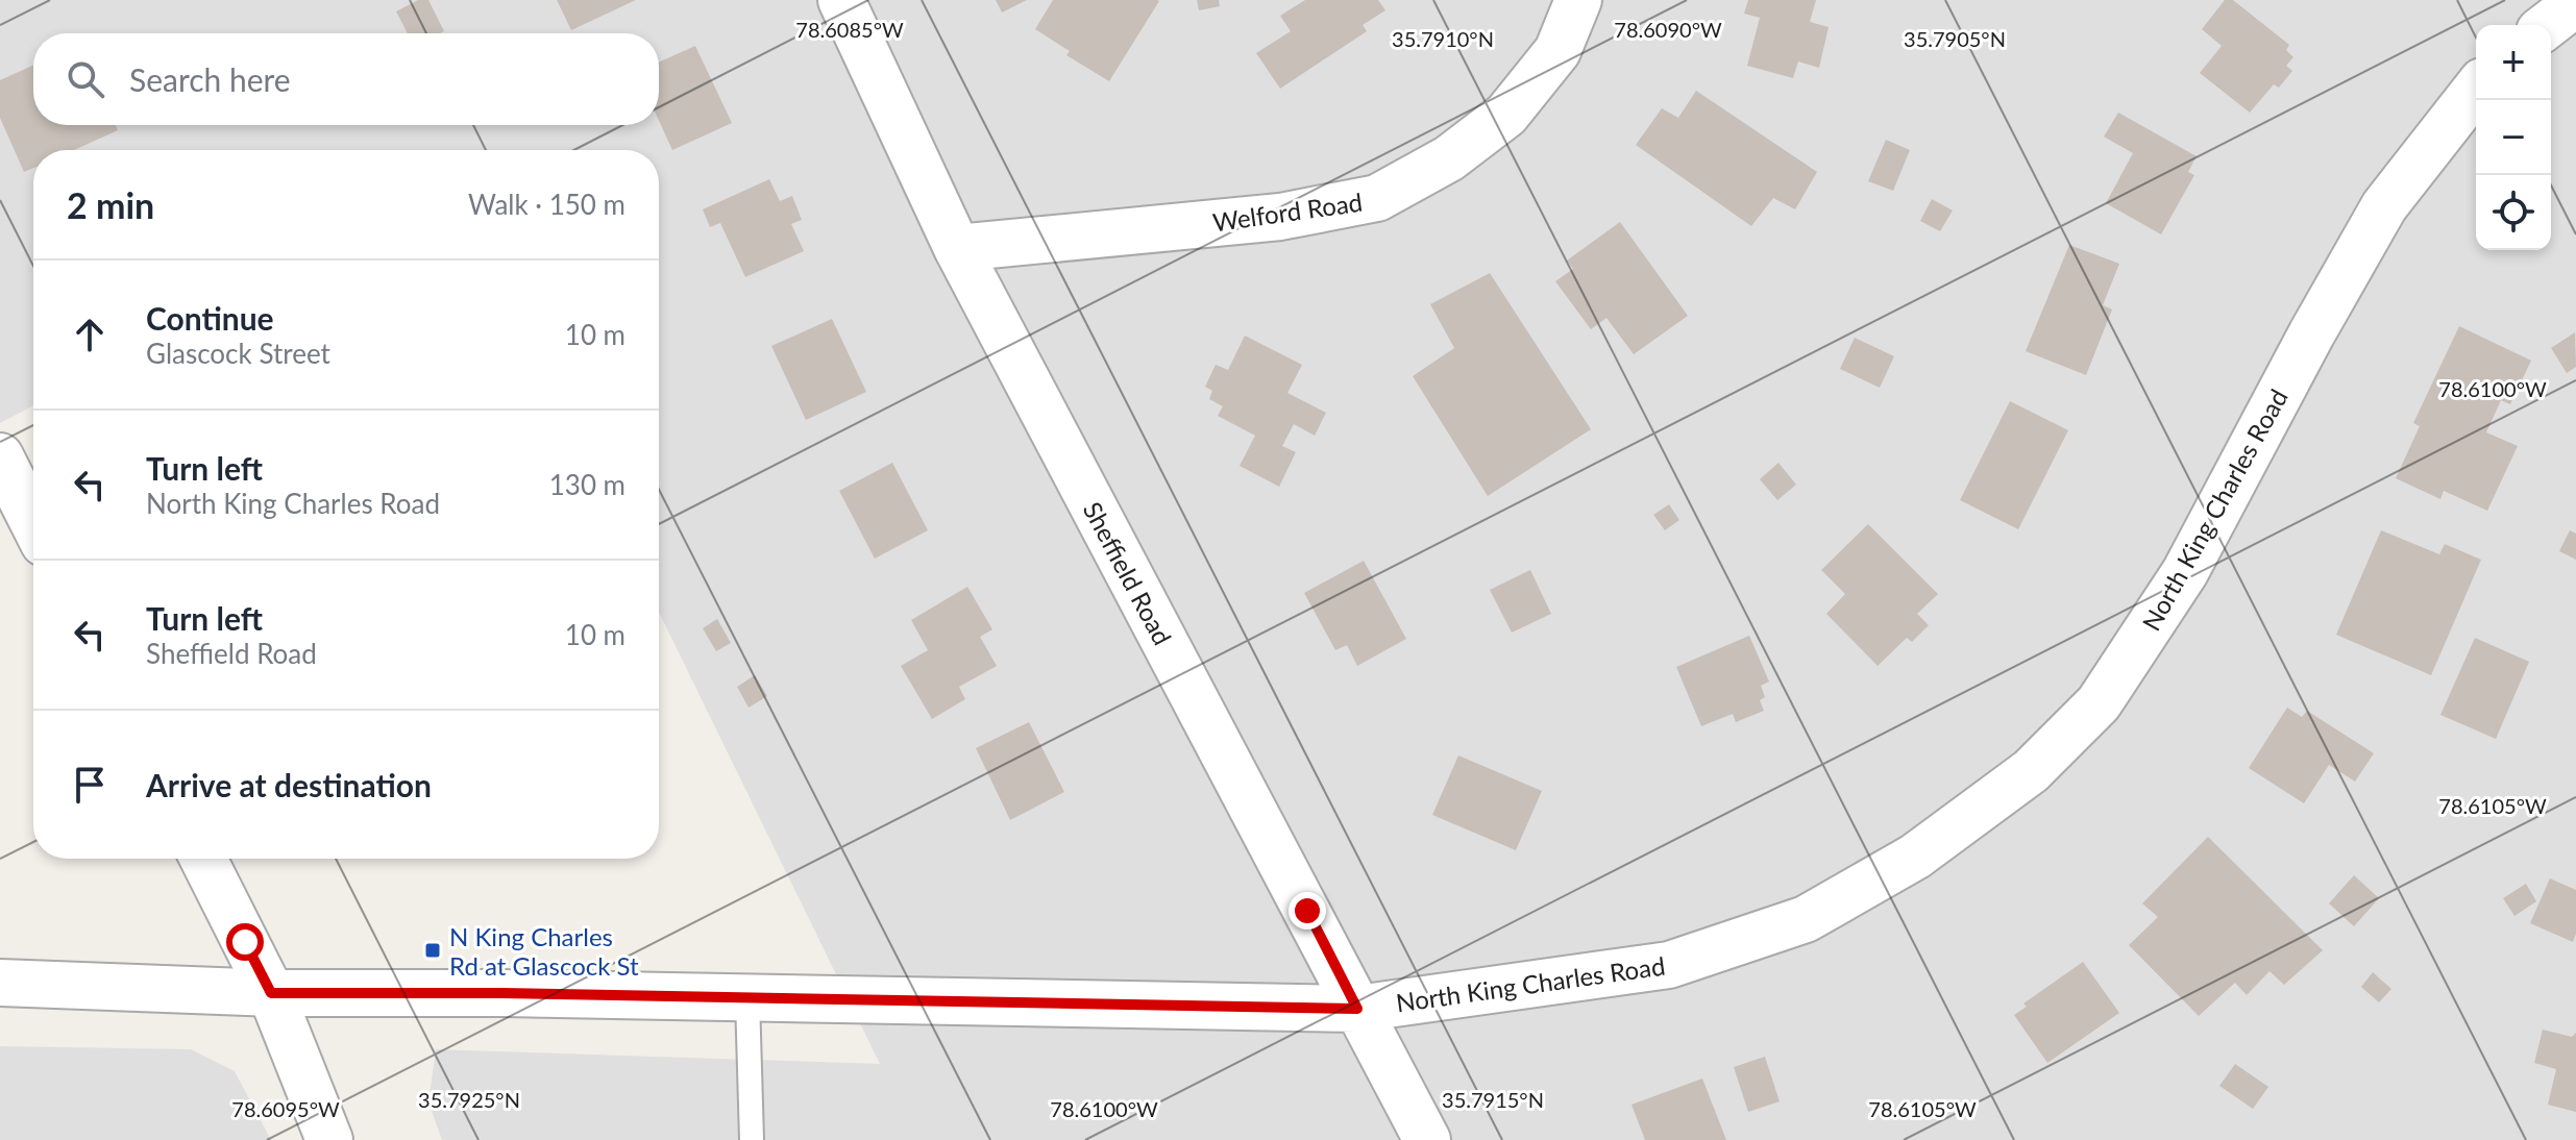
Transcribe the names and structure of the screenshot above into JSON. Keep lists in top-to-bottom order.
{
  "streets": {
    "street": ["Welford Road", "North King Charles Road", "Sheffield Road"]
  },
  "crossings": [
    ["Welford Road", "Sheffield Road"],
    ["North King Charles Road", "Sheffield Road"]
  ],
  "places": {
    "transit": ["N King Charles Rd at Glascock St"]
  },
  "page": {
    "map_buttons": ["+", "−"],
    "search": "Search here",
    "heading": ["2 min", "Walk · 150 m"],
    "list": [
      ["Continue", "Glascock Street", "10 m"],
      ["Turn left", "North King Charles Road", "130 m"],
      ["Turn left", "Sheffield Road", "10 m"],
      "Arrive at destination"
    ]
  },
  "coordinates": [
    "78.6085°W",
    "78.6090°W",
    "35.7910°N",
    "35.7905°N",
    "78.6100°W",
    "78.6105°W",
    "35.7925°N",
    "35.7915°N",
    "78.6095°W"
  ]
}
